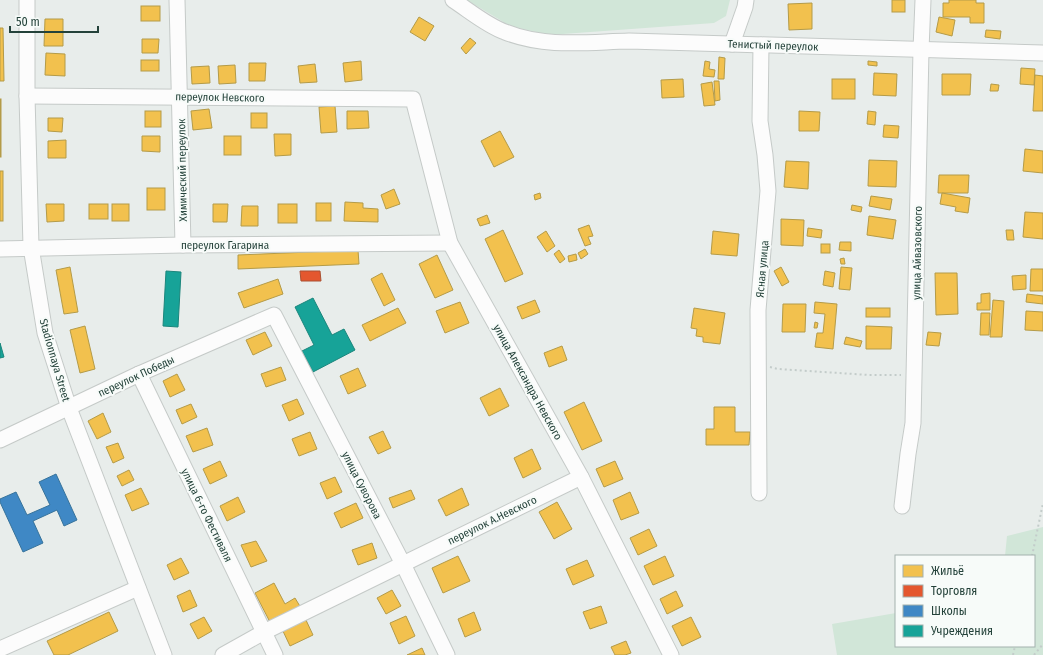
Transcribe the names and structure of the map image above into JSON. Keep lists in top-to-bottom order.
{
  "streets": {
    "street": [
      "Тенистый переулок",
      "переулок Невского",
      "Химический переулок",
      "переулок Гагарина",
      "улица Айвазовского",
      "Ясная улица",
      "Stadionnaya Street",
      "переулок Победы",
      "улица Александра Невского",
      "улица Суворова",
      "улица 6-го Фестиваля",
      "переулок А.Невского"
    ]
  },
  "crossings": [
    ["Тенистый переулок", "улица Айвазовского"],
    ["Тенистый переулок", "Ясная улица"],
    ["переулок Невского", "Химический переулок"],
    ["переулок Невского", "Stadionnaya Street"],
    ["переулок Невского", "улица Александра Невского"],
    ["Химический переулок", "переулок Гагарина"],
    ["переулок Гагарина", "Stadionnaya Street"],
    ["переулок Гагарина", "улица Александра Невского"],
    ["Stadionnaya Street", "переулок Победы"],
    ["переулок Победы", "улица Суворова"],
    ["переулок Победы", "улица 6-го Фестиваля"],
    ["улица Александра Невского", "переулок А.Невского"],
    ["улица Суворова", "переулок А.Невского"],
    ["улица 6-го Фестиваля", "переулок А.Невского"]
  ],
  "legend": [
    "Жильё",
    "Торговля",
    "Школы",
    "Учреждения"
  ],
  "scale_bar": "50 m"
}
